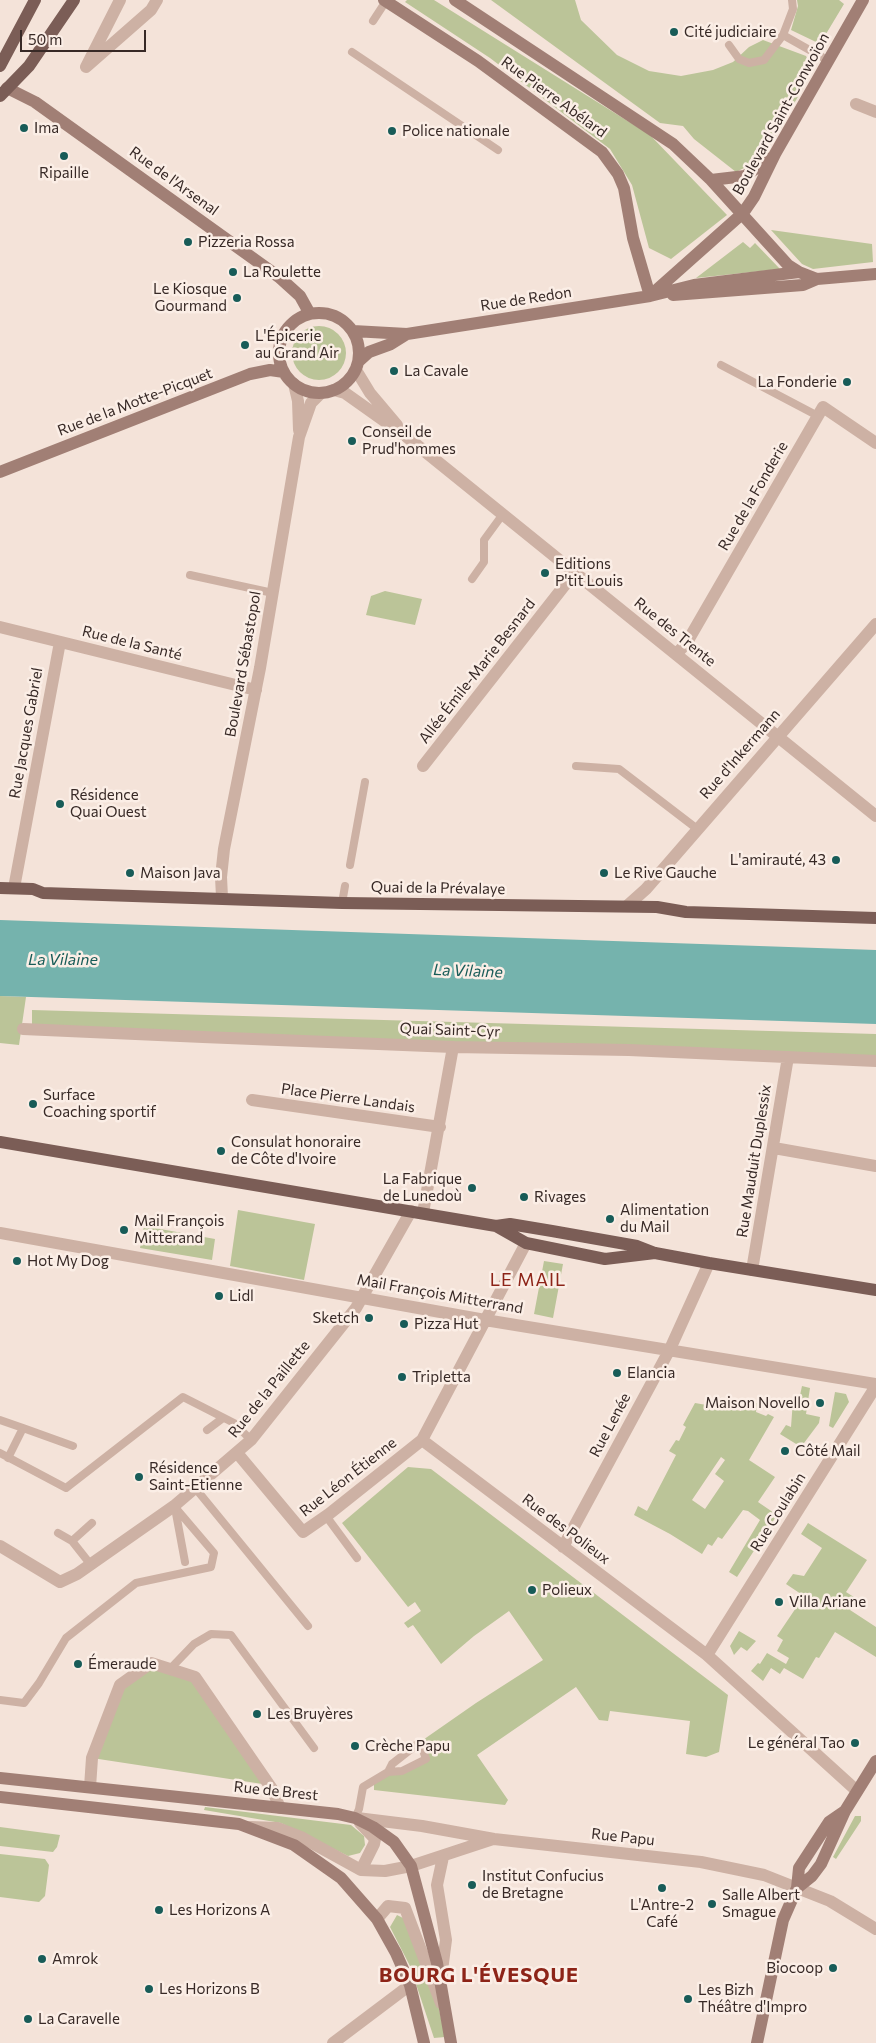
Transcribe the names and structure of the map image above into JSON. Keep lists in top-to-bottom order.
{
  "streets": {
    "main road": ["Quai de la Prévalaye"],
    "street": [
      "Rue Pierre Abélard",
      "Boulevard Saint-Conwoïon",
      "Rue de l'Arsenal",
      "Rue de Redon",
      "Rue de la Motte-Picquet",
      "Rue de la Fonderie",
      "Rue des Trente",
      "Rue de la Santé",
      "Boulevard Sébastopol",
      "Allée Émile-Marie Besnard",
      "Rue Jacques Gabriel",
      "Rue d'Inkermann",
      "Quai Saint-Cyr",
      "Place Pierre Landais",
      "Rue Mauduit Duplessix",
      "Mail François Mitterrand",
      "Rue de la Paillette",
      "Rue Lenée",
      "Rue Léon Étienne",
      "Rue Coulabin",
      "Rue des Polieux",
      "Rue de Brest",
      "Rue Papu"
    ]
  },
  "crossings": [
    ["Rue Pierre Abélard", "Boulevard Saint-Conwoïon"],
    ["Rue Pierre Abélard", "Rue de Redon"],
    ["Boulevard Saint-Conwoïon", "Rue de Redon"],
    ["Rue de l'Arsenal", "Rue de Redon"],
    ["Rue de l'Arsenal", "Rue de la Motte-Picquet"],
    ["Rue de l'Arsenal", "Rue des Trente"],
    ["Rue de l'Arsenal", "Boulevard Sébastopol"],
    ["Rue de Redon", "Rue de la Motte-Picquet"],
    ["Rue de Redon", "Rue des Trente"],
    ["Rue de Redon", "Boulevard Sébastopol"],
    ["Rue de la Motte-Picquet", "Rue des Trente"],
    ["Rue de la Motte-Picquet", "Boulevard Sébastopol"],
    ["Rue de la Fonderie", "Rue des Trente"],
    ["Rue des Trente", "Boulevard Sébastopol"],
    ["Rue des Trente", "Allée Émile-Marie Besnard"],
    ["Rue des Trente", "Rue d'Inkermann"],
    ["Rue de la Santé", "Boulevard Sébastopol"],
    ["Rue de la Santé", "Rue Jacques Gabriel"],
    ["Boulevard Sébastopol", "Quai de la Prévalaye"],
    ["Rue Jacques Gabriel", "Quai de la Prévalaye"],
    ["Rue d'Inkermann", "Quai de la Prévalaye"],
    ["Quai Saint-Cyr", "Rue Mauduit Duplessix"],
    ["Quai Saint-Cyr", "Rue de la Paillette"],
    ["Place Pierre Landais", "Rue de la Paillette"],
    ["Mail François Mitterrand", "Rue de la Paillette"],
    ["Mail François Mitterrand", "Rue Lenée"],
    ["Mail François Mitterrand", "Rue Coulabin"],
    ["Rue de la Paillette", "Rue Léon Étienne"],
    ["Rue Lenée", "Rue des Polieux"],
    ["Rue Léon Étienne", "Rue des Polieux"],
    ["Rue Coulabin", "Rue des Polieux"],
    ["Rue de Brest", "Rue Papu"]
  ],
  "districts": ["LE MAIL", "BOURG L'ÉVESQUE"],
  "water": ["La Vilaine"],
  "places": [
    "Cité judiciaire",
    "Ima",
    "Police nationale",
    "Ripaille",
    "Pizzeria Rossa",
    "La Roulette",
    "Le Kiosque Gourmand",
    "L'Épicerie au Grand Air",
    "La Cavale",
    "La Fonderie",
    "Conseil de Prud'hommes",
    "Editions P'tit Louis",
    "Résidence Quai Ouest",
    "L'amirauté, 43",
    "Maison Java",
    "Le Rive Gauche",
    "Surface Coaching sportif",
    "Consulat honoraire de Côte d'Ivoire",
    "La Fabrique de Lunedoù",
    "Rivages",
    "Alimentation du Mail",
    "Mail François Mitterand",
    "Hot My Dog",
    "Lidl",
    "Sketch",
    "Pizza Hut",
    "Elancia",
    "Tripletta",
    "Maison Novello",
    "Côté Mail",
    "Résidence Saint-Etienne",
    "Polieux",
    "Villa Ariane",
    "Émeraude",
    "Les Bruyères",
    "Le général Tao",
    "Crèche Papu",
    "Institut Confucius de Bretagne",
    "L'Antre-2 Café",
    "Salle Albert Smague",
    "Les Horizons A",
    "Amrok",
    "Biocoop",
    "Les Horizons B",
    "Les Bizh Théâtre d'Impro",
    "La Caravelle"
  ],
  "scale_bar": "50 m"
}
